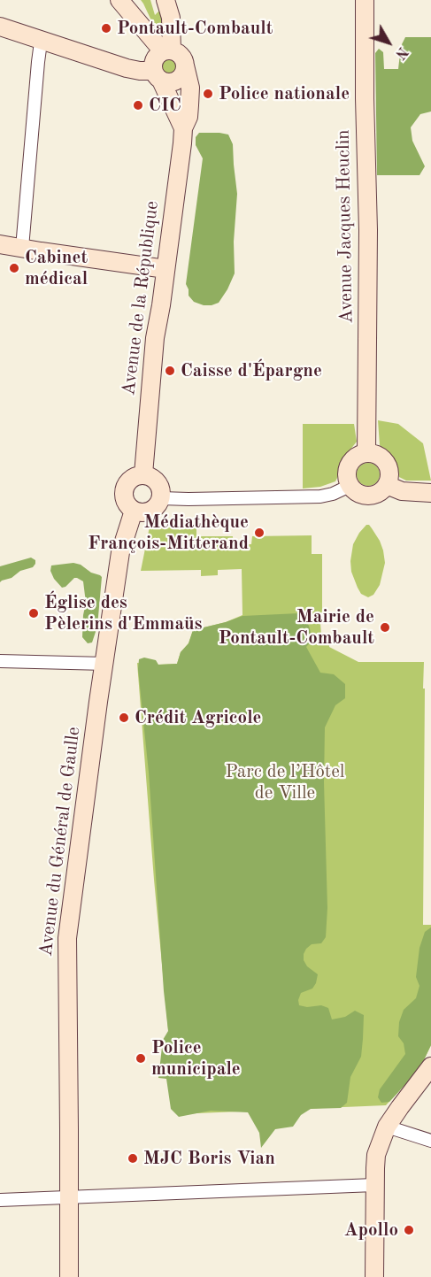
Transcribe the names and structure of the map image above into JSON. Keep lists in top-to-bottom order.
{
  "streets": {
    "street": ["Avenue Jacques Heuclin", "Avenue de la République", "Avenue du Général de Gaulle"]
  },
  "crossings": [
    ["Avenue de la République", "Avenue du Général de Gaulle"]
  ],
  "parks": ["Parc de l’Hôtel de Ville"],
  "places": [
    "Pontault-Combault",
    "Police nationale",
    "CIC",
    "Cabinet médical",
    "Caisse d'Épargne",
    "Médiathèque François-Mitterand",
    "Église des Pèlerins d'Emmaüs",
    "Mairie de Pontault-Combault",
    "Crédit Agricole",
    "Police municipale",
    "MJC Boris Vian",
    "Apollo"
  ],
  "north": "bottom right"
}
